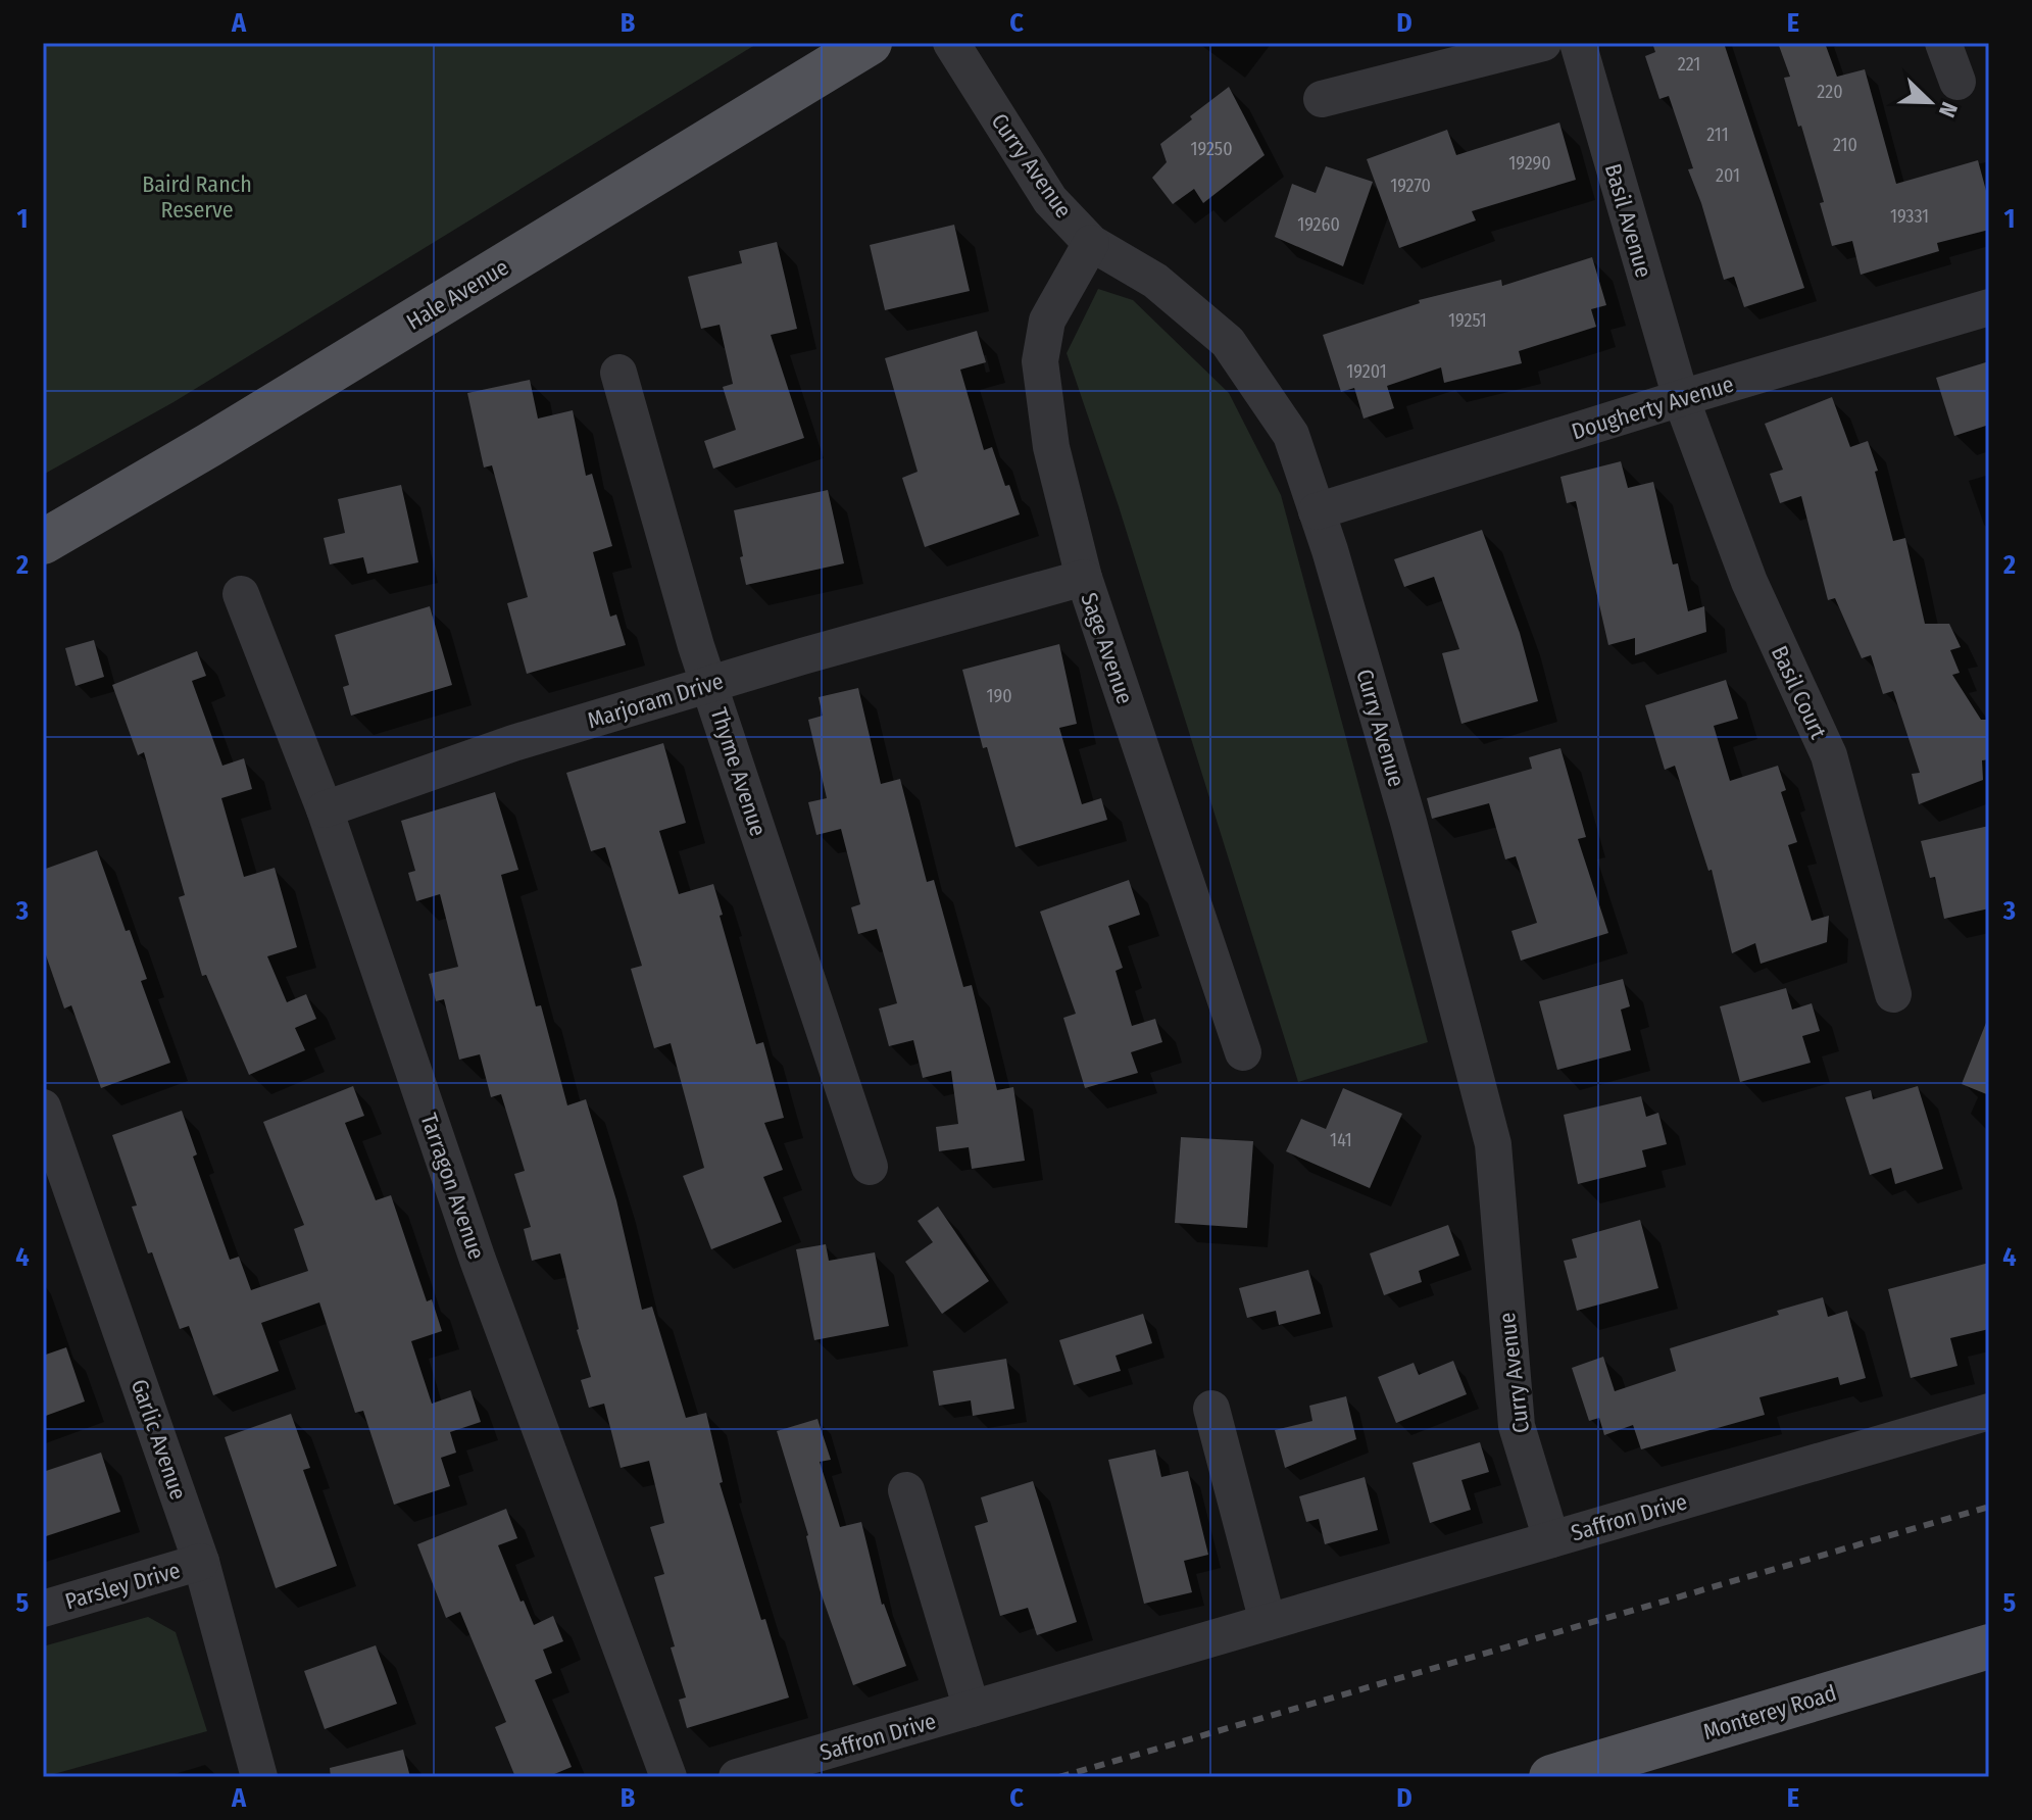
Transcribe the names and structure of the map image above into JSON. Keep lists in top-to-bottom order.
{
  "streets": {
    "main road": ["Hale Avenue", "Monterey Road"],
    "street": [
      "Curry Avenue",
      "Basil Avenue",
      "Dougherty Avenue",
      "Sage Avenue",
      "Basil Court",
      "Marjoram Drive",
      "Thyme Avenue",
      "Tarragon Avenue",
      "Garlic Avenue",
      "Saffron Drive",
      "Parsley Drive"
    ]
  },
  "crossings": [
    ["Curry Avenue", "Dougherty Avenue"],
    ["Curry Avenue", "Sage Avenue"],
    ["Curry Avenue", "Saffron Drive"],
    ["Basil Avenue", "Dougherty Avenue"],
    ["Basil Avenue", "Basil Court"],
    ["Dougherty Avenue", "Basil Court"],
    ["Sage Avenue", "Marjoram Drive"],
    ["Marjoram Drive", "Thyme Avenue"],
    ["Marjoram Drive", "Tarragon Avenue"],
    ["Garlic Avenue", "Parsley Drive"]
  ],
  "parks": ["Baird Ranch Reserve"],
  "house_numbers": [
    "221",
    "220",
    "211",
    "210",
    "19250",
    "19290",
    "201",
    "19270",
    "19331",
    "19260",
    "19251",
    "19201",
    "190",
    "141"
  ],
  "north": "bottom right",
  "grid": {
    "columns": [
      "A",
      "B",
      "C",
      "D",
      "E"
    ],
    "rows": [
      "1",
      "2",
      "3",
      "4",
      "5"
    ]
  }
}
